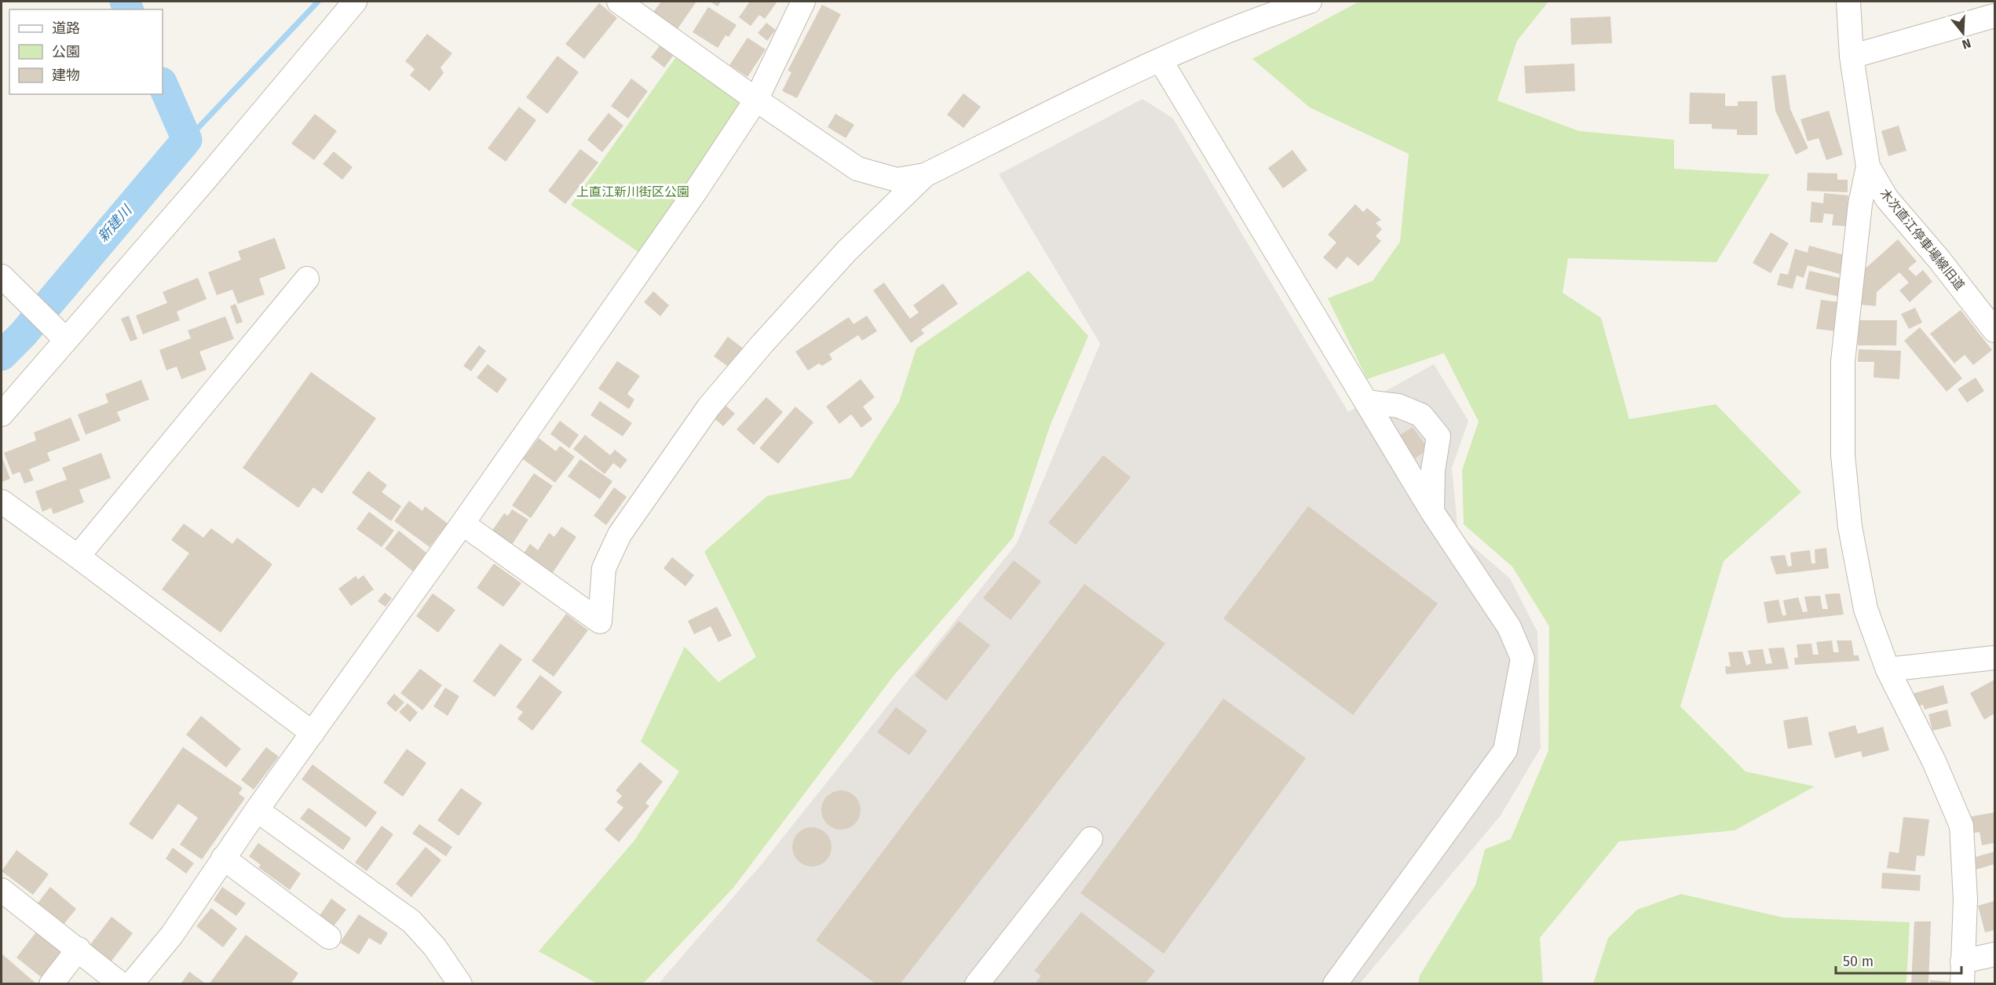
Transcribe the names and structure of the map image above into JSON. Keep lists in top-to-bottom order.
{
  "streets": {
    "street": ["木次直江停車場線旧道"]
  },
  "water": ["新建川"],
  "parks": ["上直江新川街区公園"],
  "legend": ["道路", "公園", "建物"],
  "scale_bar": "50 m",
  "north": "bottom"
}
